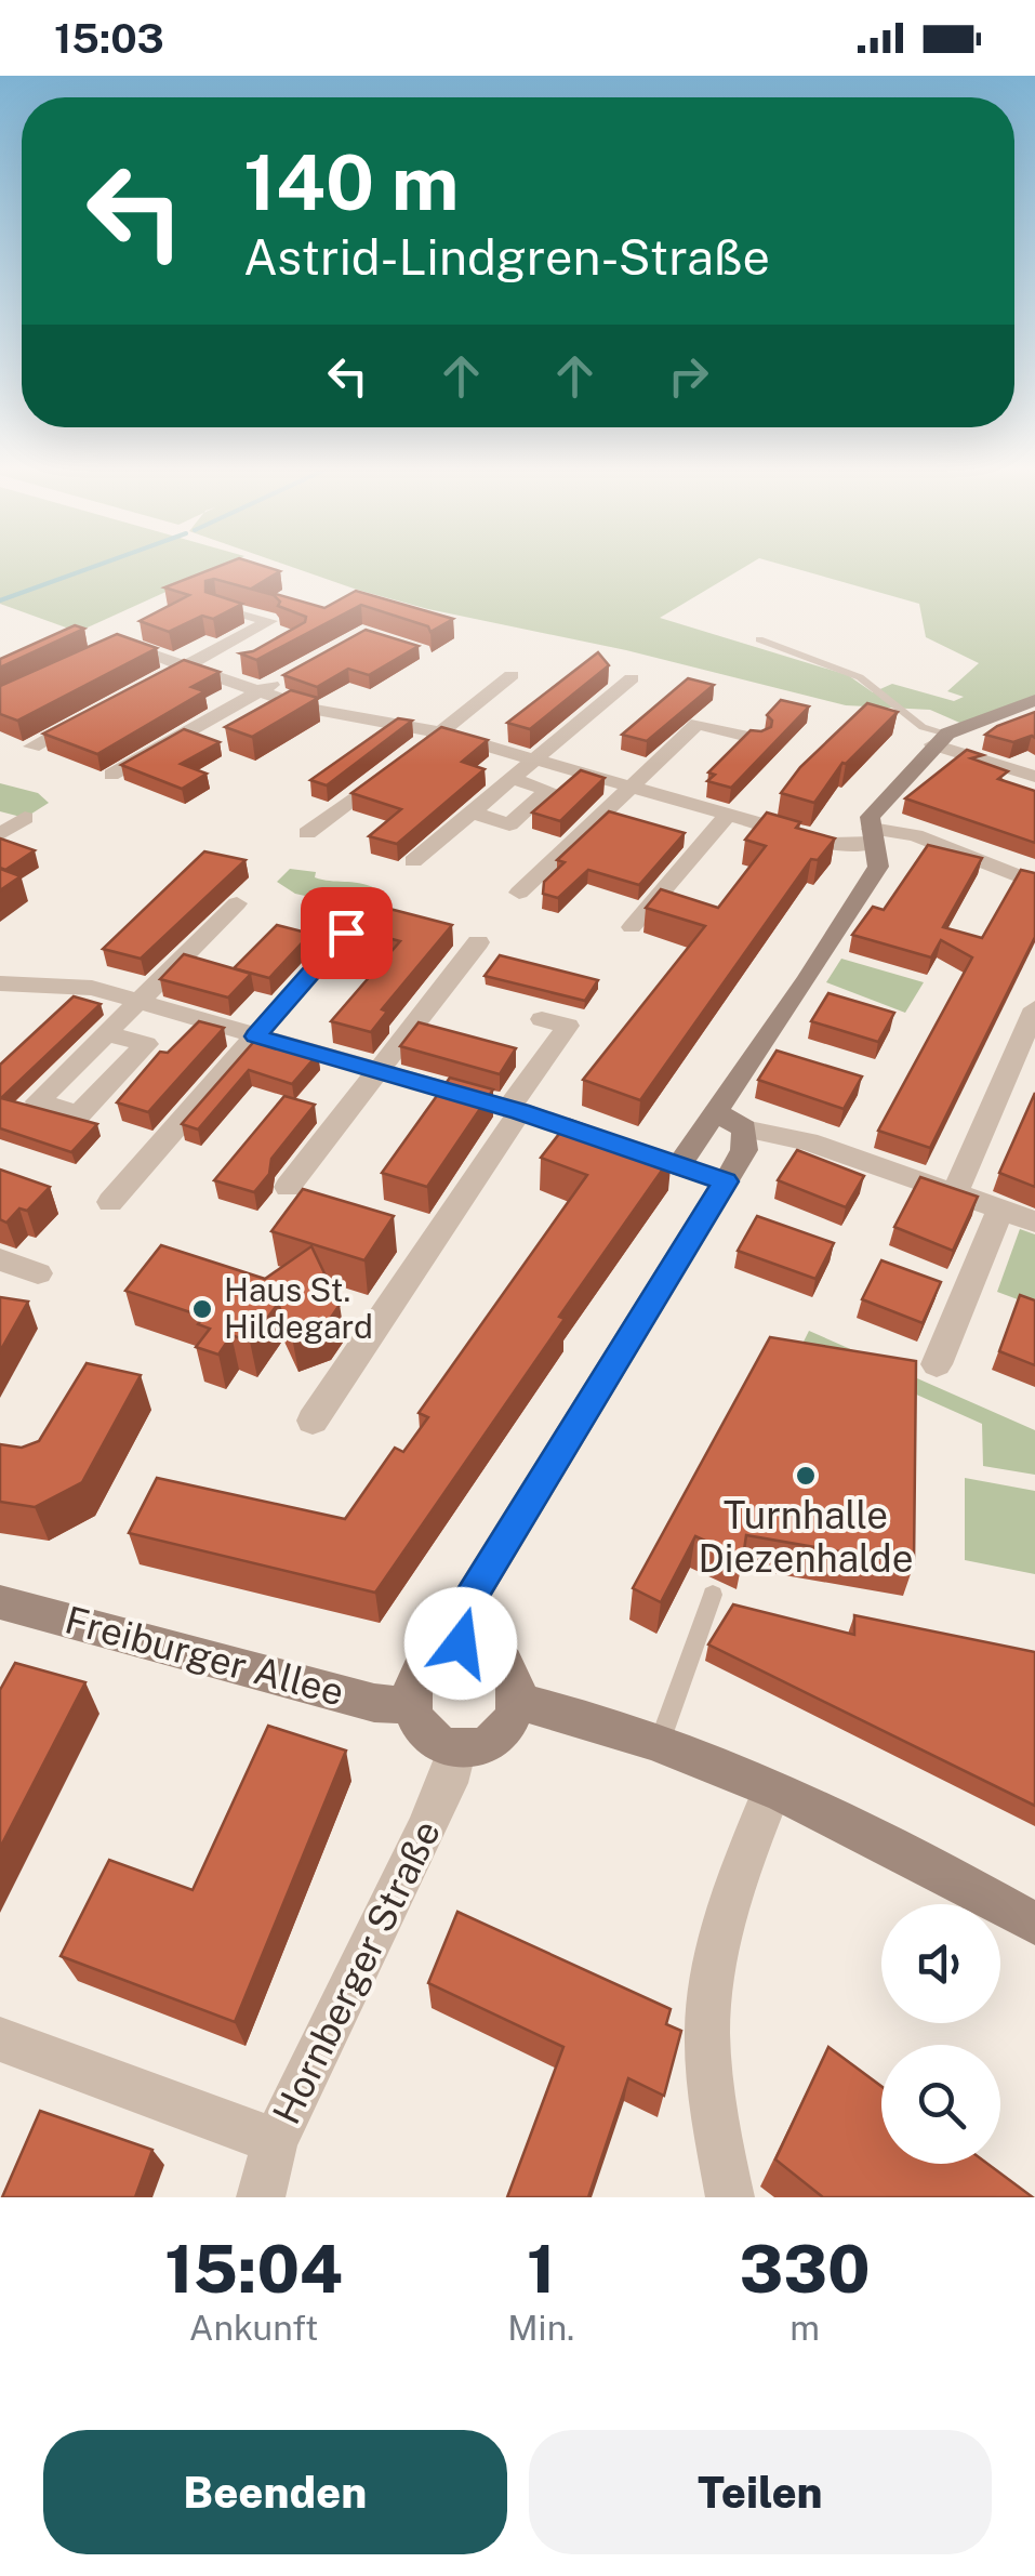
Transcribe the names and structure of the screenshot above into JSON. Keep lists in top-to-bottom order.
{
  "streets": {
    "street": ["Freiburger Allee", "Hornberger Straße"]
  },
  "crossings": [
    ["Freiburger Allee", "Hornberger Straße"]
  ],
  "places": ["Haus St. Hildegard", "Turnhalle Diezenhalde"],
  "page": {
    "status": "15:03",
    "turn": ["140 m", "Astrid-Lindgren-Straße"],
    "eta": [
      "15:04",
      "Ankunft",
      "1",
      "Min.",
      "330",
      "m"
    ],
    "buttons": ["Beenden", "Teilen"]
  }
}
